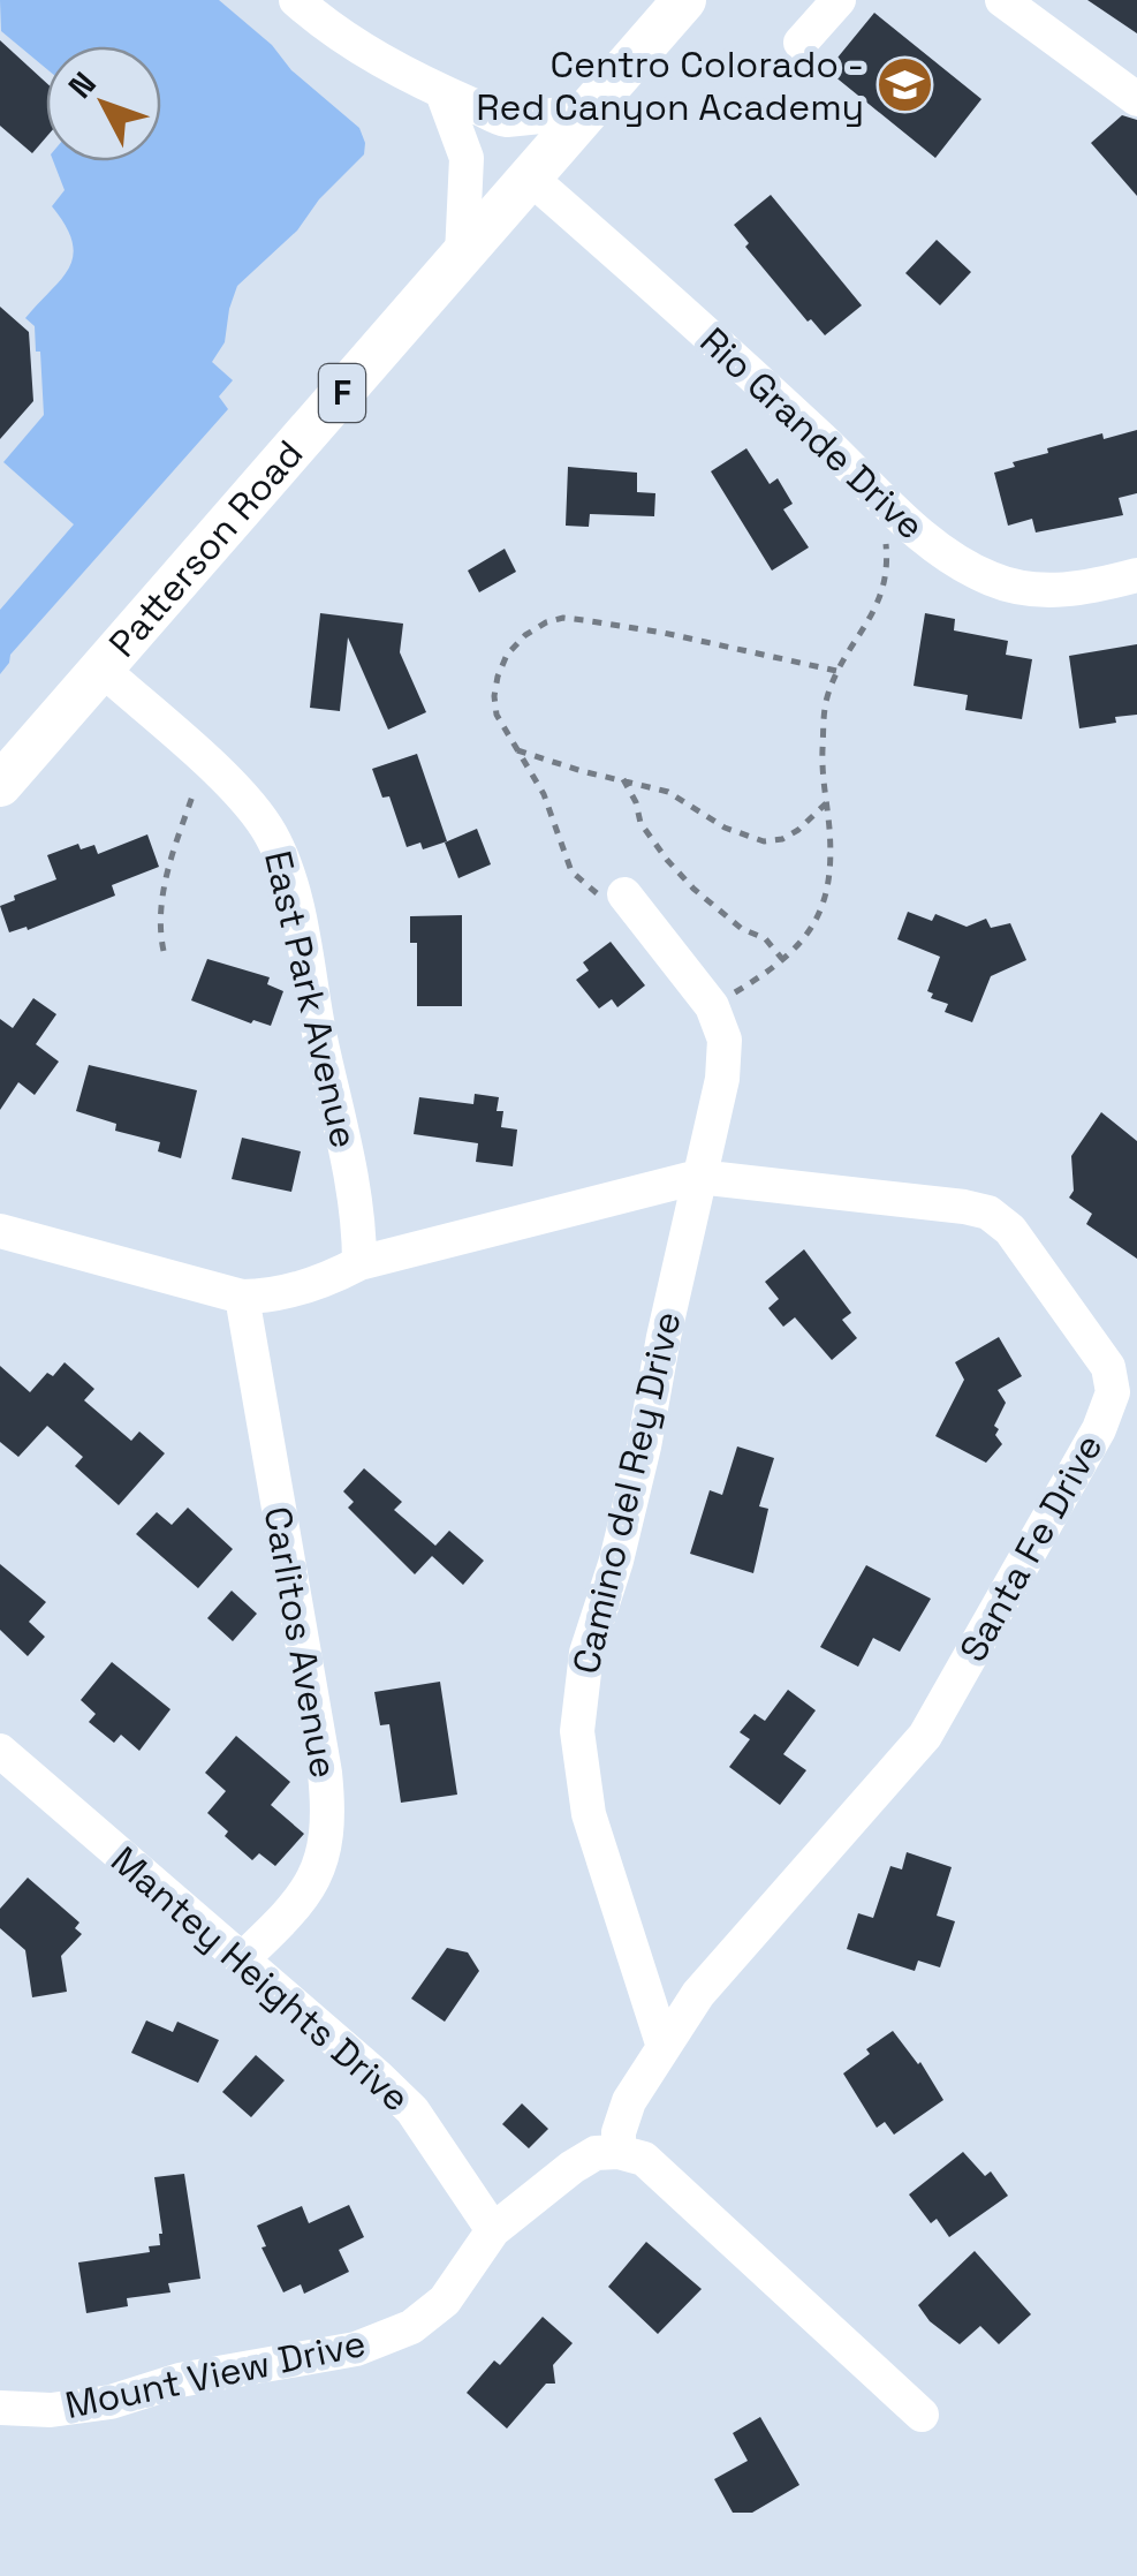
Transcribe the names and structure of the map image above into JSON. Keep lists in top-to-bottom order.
{
  "streets": {
    "main road": ["F", "Patterson Road"],
    "street": [
      "Rio Grande Drive",
      "East Park Avenue",
      "Camino del Rey Drive",
      "Santa Fe Drive",
      "Carlitos Avenue",
      "Mantey Heights Drive",
      "Mount View Drive"
    ]
  },
  "crossings": [
    ["Rio Grande Drive", "Patterson Road"],
    ["Patterson Road", "East Park Avenue"],
    ["East Park Avenue", "Santa Fe Drive"],
    ["Camino del Rey Drive", "Santa Fe Drive"],
    ["Santa Fe Drive", "Carlitos Avenue"],
    ["Carlitos Avenue", "Mantey Heights Drive"],
    ["Mantey Heights Drive", "Mount View Drive"]
  ],
  "places": {
    "school or university": ["Centro Colorado - Red Canyon Academy"]
  },
  "north": "top left"
}
